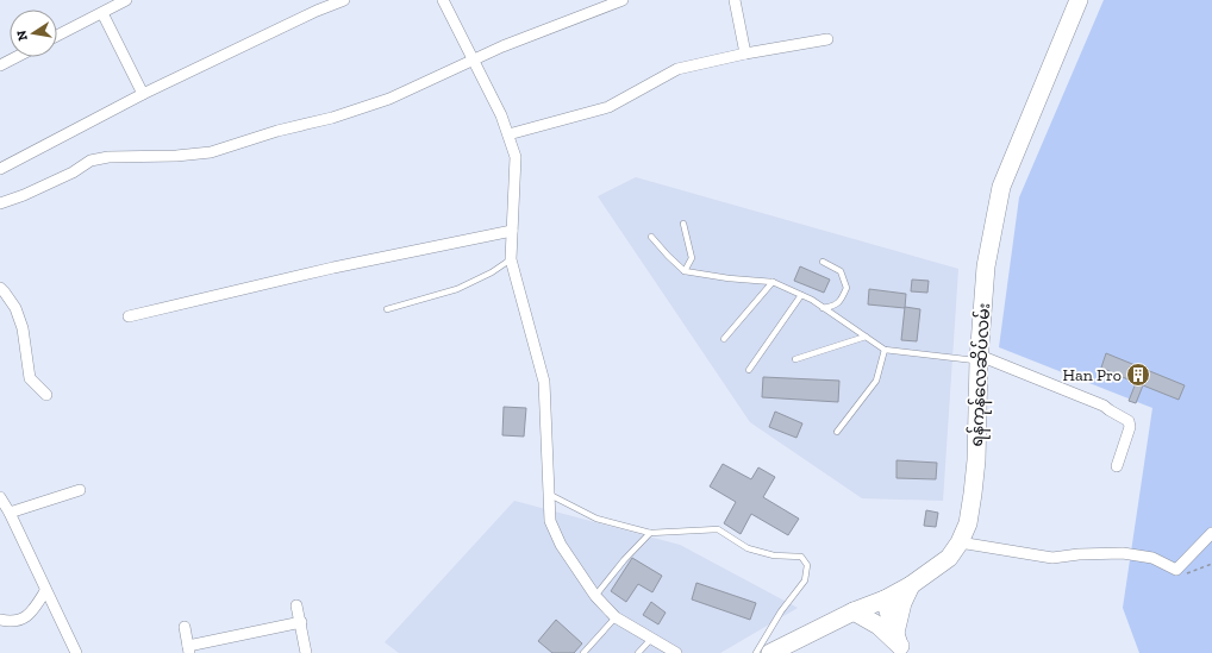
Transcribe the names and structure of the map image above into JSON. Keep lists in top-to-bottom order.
{
  "streets": {
    "main road": ["ရန်ကုန်လေဆိပ်လမ်း"]
  },
  "places": {
    "building": ["Han Pro"]
  },
  "north": "left"
}
